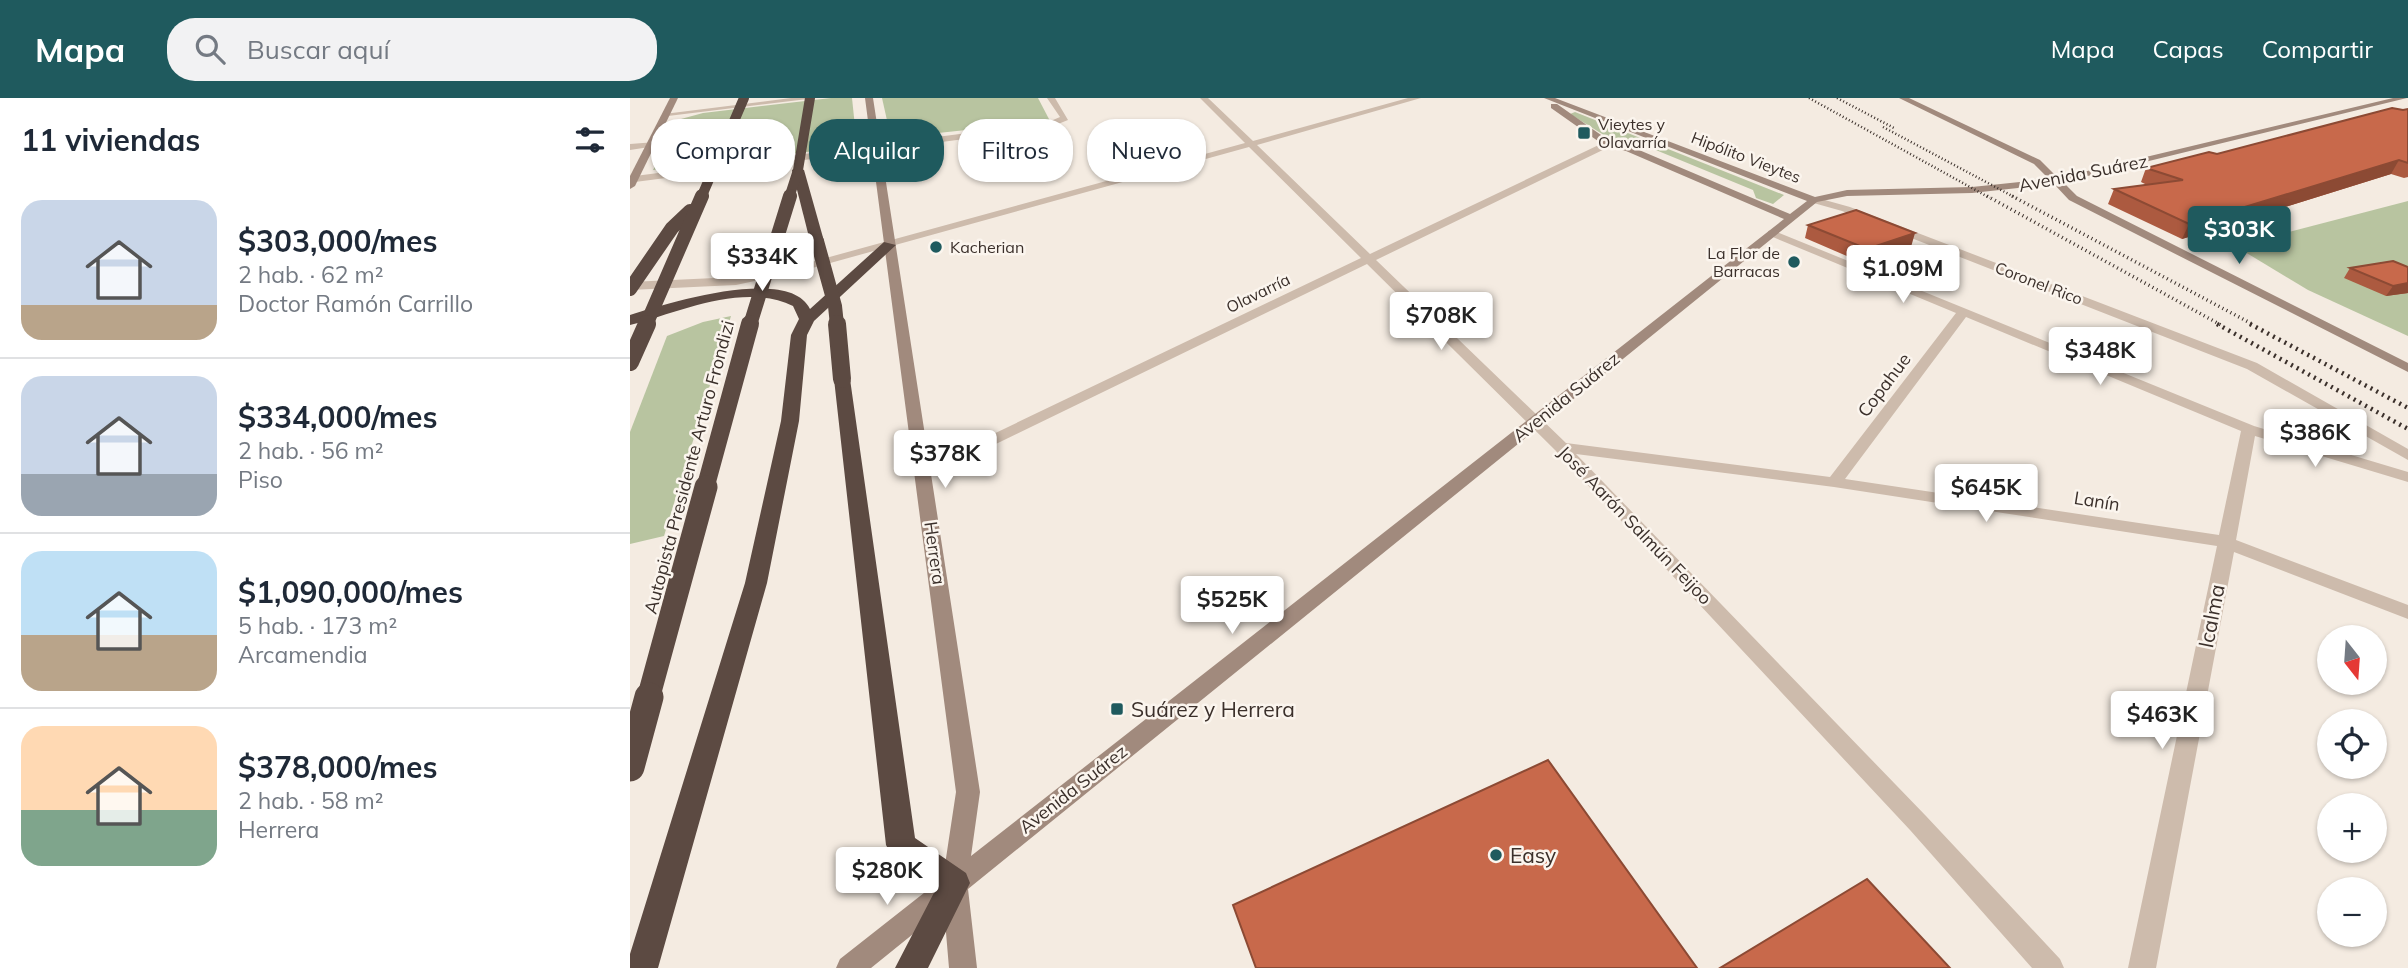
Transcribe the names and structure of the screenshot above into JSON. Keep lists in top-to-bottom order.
{
  "streets": {
    "highway": ["Autopista Presidente Arturo Frondizi"],
    "main road": ["Hipólito Vieytes", "Avenida Suárez", "Herrera"],
    "street": [
      "Coronel Rico",
      "Olavarría",
      "Copahue",
      "Lanín",
      "José Aarón Salmún Feijoo",
      "Icalma"
    ]
  },
  "crossings": [
    ["Hipólito Vieytes", "Avenida Suárez"],
    ["Hipólito Vieytes", "Coronel Rico"],
    ["Avenida Suárez", "Coronel Rico"],
    ["Avenida Suárez", "José Aarón Salmún Feijoo"],
    ["Avenida Suárez", "Herrera"],
    ["Olavarría", "José Aarón Salmún Feijoo"],
    ["Olavarría", "Herrera"],
    ["Copahue", "Lanín"],
    ["Lanín", "José Aarón Salmún Feijoo"],
    ["Lanín", "Icalma"]
  ],
  "places": {
    "transit": ["Vieytes y Olavarría", "Suárez y Herrera"],
    "other": ["Kacherian", "La Flor de Barracas", "Easy"]
  },
  "north": "bottom",
  "page": {
    "header": "Mapa",
    "search": "Buscar aquí",
    "nav": ["Mapa", "Capas", "Compartir"],
    "heading": "11 viviendas",
    "chip": [
      "Comprar",
      "Alquilar",
      "Filtros",
      "Nuevo"
    ],
    "list": [
      {
        "name": "$303,000/mes",
        "note": "2 hab. · 62 m² · Doctor Ramón Carrillo"
      },
      {
        "name": "$334,000/mes",
        "note": "2 hab. · 56 m² · Piso"
      },
      {
        "name": "$1,090,000/mes",
        "note": "5 hab. · 173 m² · Arcamendia"
      },
      {
        "name": "$378,000/mes",
        "note": "2 hab. · 58 m² · Herrera"
      }
    ],
    "price": [
      "$303K",
      "$334K",
      "$1.09M",
      "$708K",
      "$348K",
      "$386K",
      "$378K",
      "$645K",
      "$525K",
      "$463K",
      "$280K"
    ],
    "map_buttons": ["+", "−"]
  }
}
